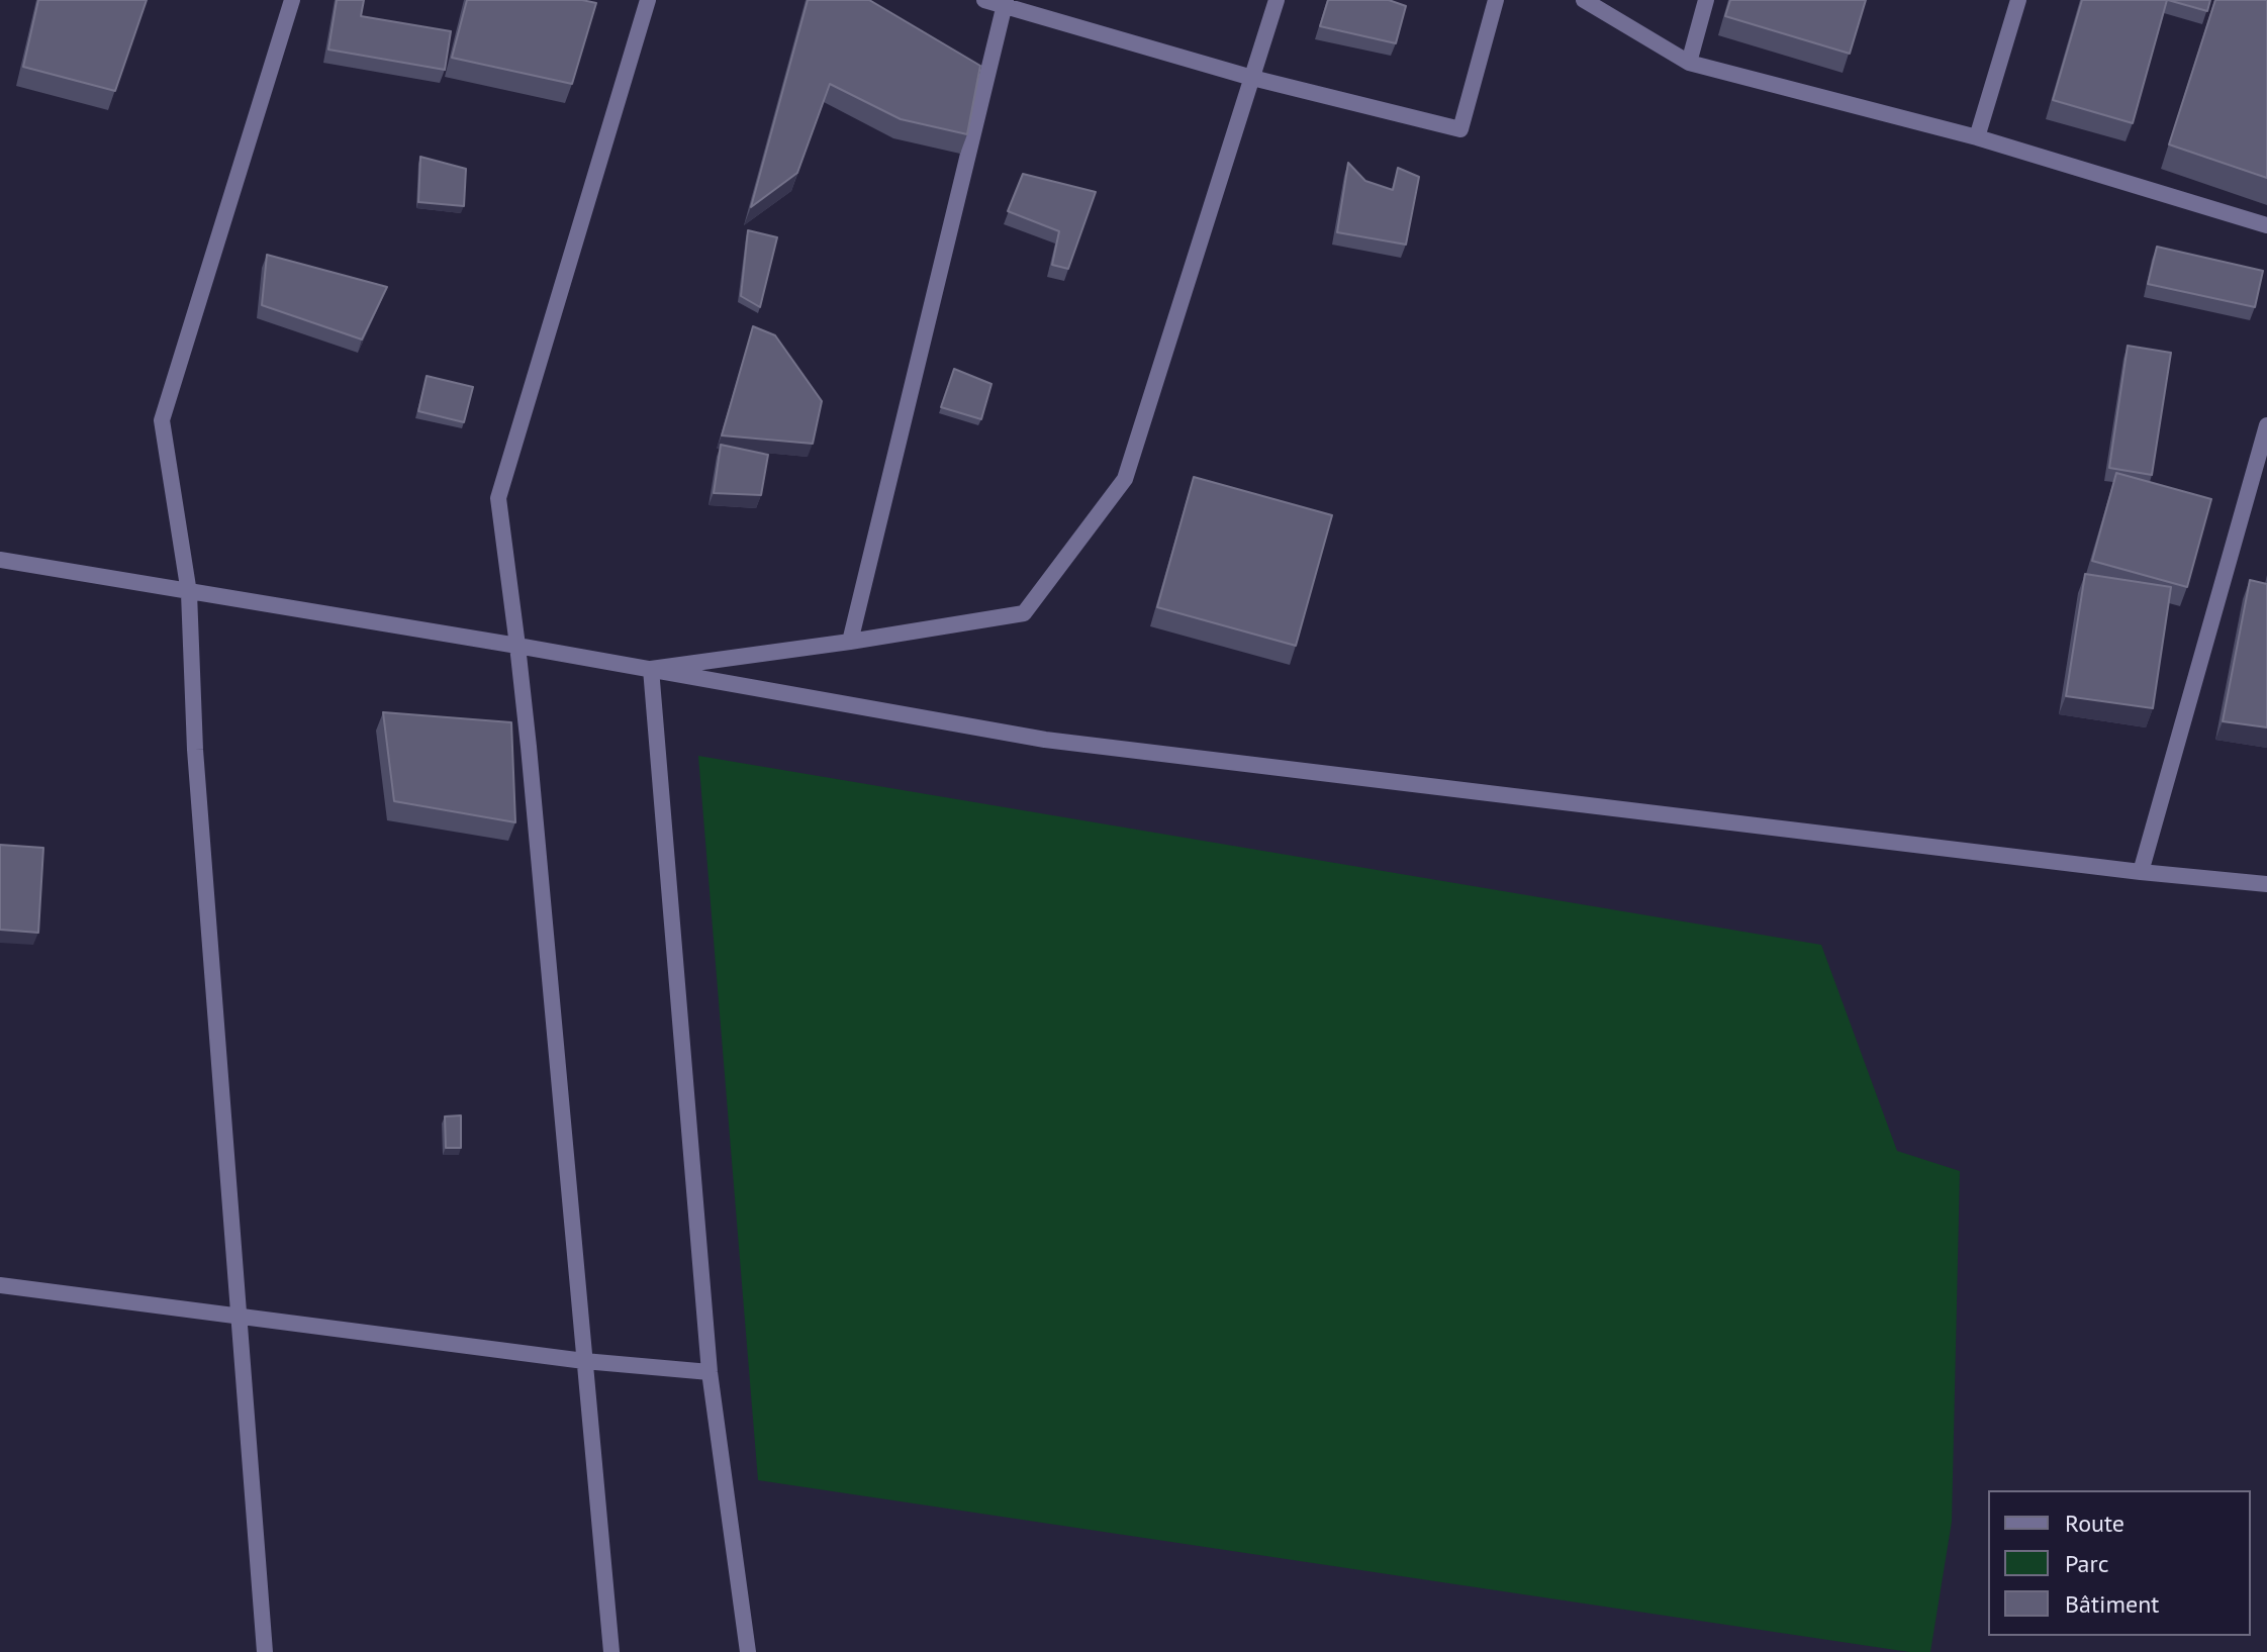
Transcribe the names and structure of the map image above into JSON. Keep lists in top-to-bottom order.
{
  "legend": ["Route", "Parc", "Bâtiment"]
}
